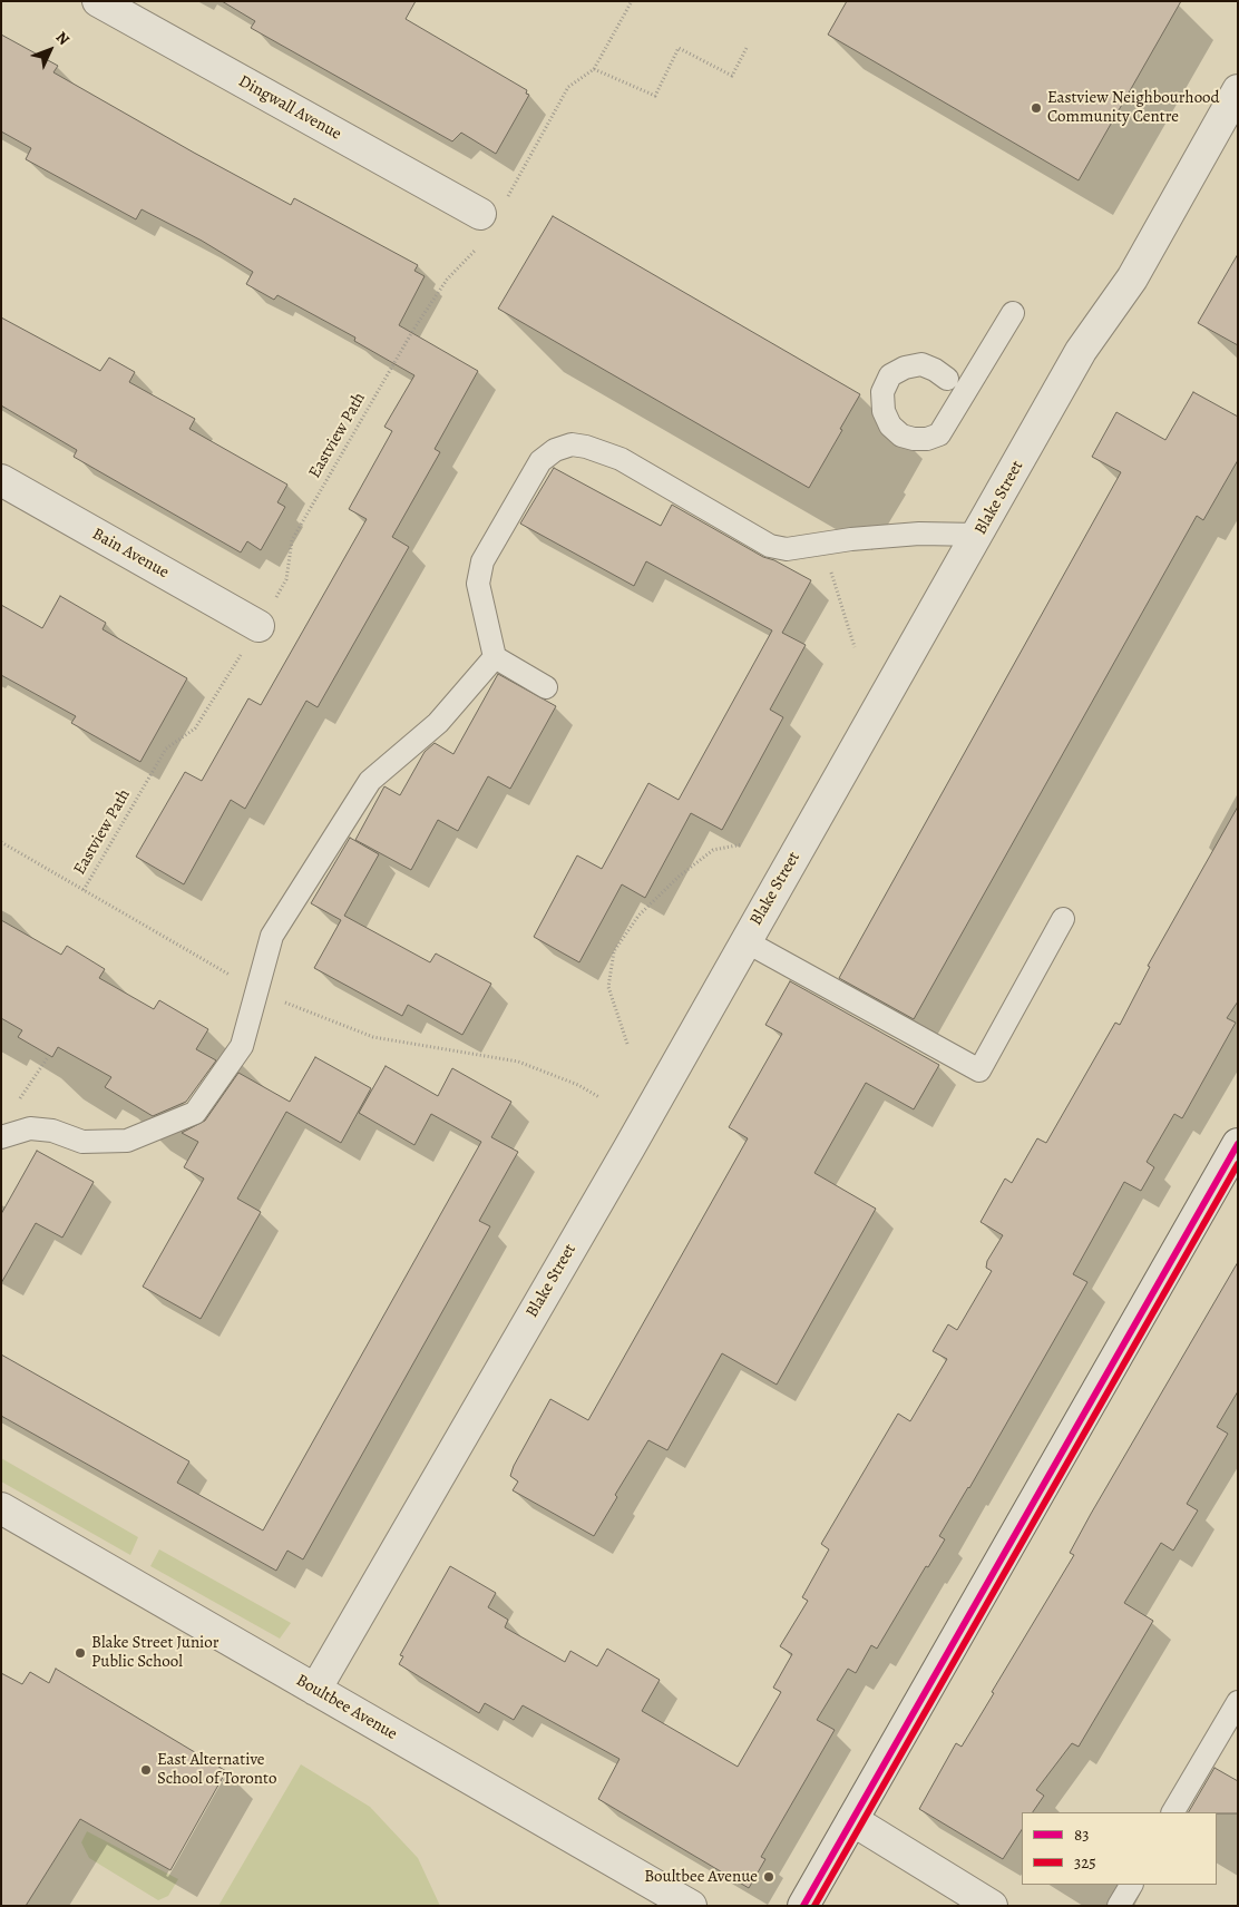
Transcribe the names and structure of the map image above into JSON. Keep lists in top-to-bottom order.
{
  "streets": {
    "street": [
      "Dingwall Avenue",
      "Blake Street",
      "Bain Avenue",
      "Boultbee Avenue"
    ],
    "path": ["Eastview Path"]
  },
  "crossings": [
    ["Eastview Path", "Bain Avenue"],
    ["Blake Street", "Boultbee Avenue"]
  ],
  "places": [
    "Eastview Neighbourhood Community Centre",
    "Blake Street Junior Public School",
    "East Alternative School of Toronto",
    "Boultbee Avenue"
  ],
  "lines": ["transit line 83", "transit line 325"],
  "legend": ["83", "325"],
  "north": "top right"
}
